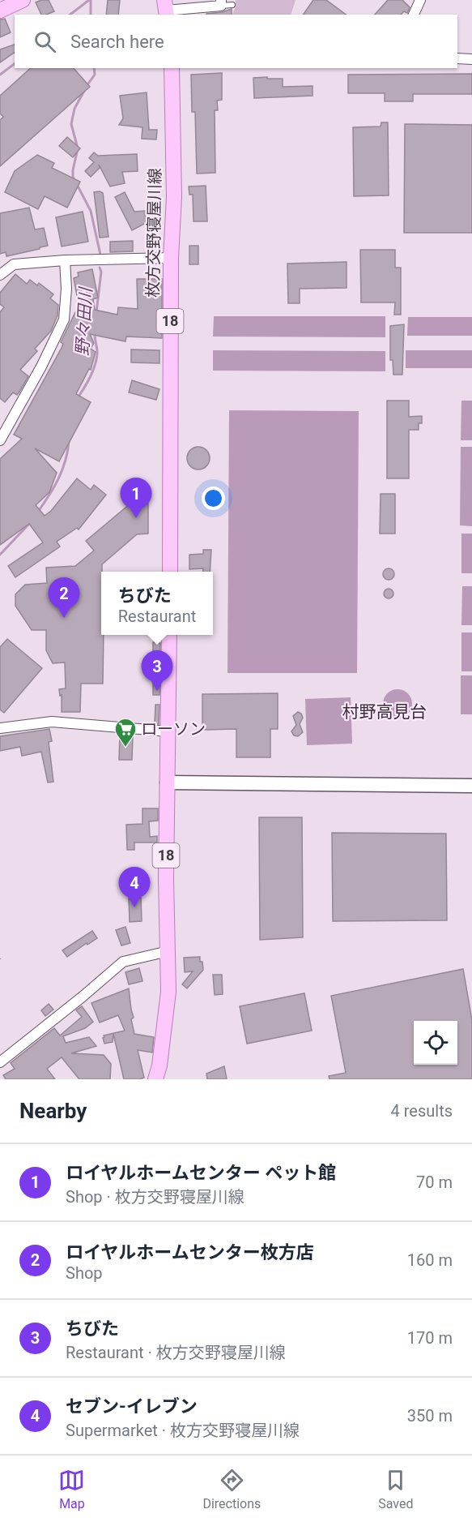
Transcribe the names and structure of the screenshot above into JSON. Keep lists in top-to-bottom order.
{
  "streets": {
    "main road": ["枚方交野寝屋川線", "18"]
  },
  "districts": ["村野高見台"],
  "water": ["野々田川"],
  "places": {
    "supermarket": ["ローソン"]
  },
  "page": {
    "search": "Search here",
    "pins": [
      "1",
      "2",
      "3",
      "4"
    ],
    "popup": ["ちびた", "Restaurant"],
    "heading": ["Nearby", "4 results"],
    "list": [
      {
        "mark": "1",
        "name": "ロイヤルホームセンター ペット館",
        "note": "Shop · 枚方交野寝屋川線",
        "value": "70 m"
      },
      {
        "mark": "2",
        "name": "ロイヤルホームセンター枚方店",
        "note": "Shop",
        "value": "160 m"
      },
      {
        "mark": "3",
        "name": "ちびた",
        "note": "Restaurant · 枚方交野寝屋川線",
        "value": "170 m"
      },
      {
        "mark": "4",
        "name": "セブン-イレブン",
        "note": "Supermarket · 枚方交野寝屋川線",
        "value": "350 m"
      }
    ],
    "nav": ["Map", "Directions", "Saved"]
  }
}
